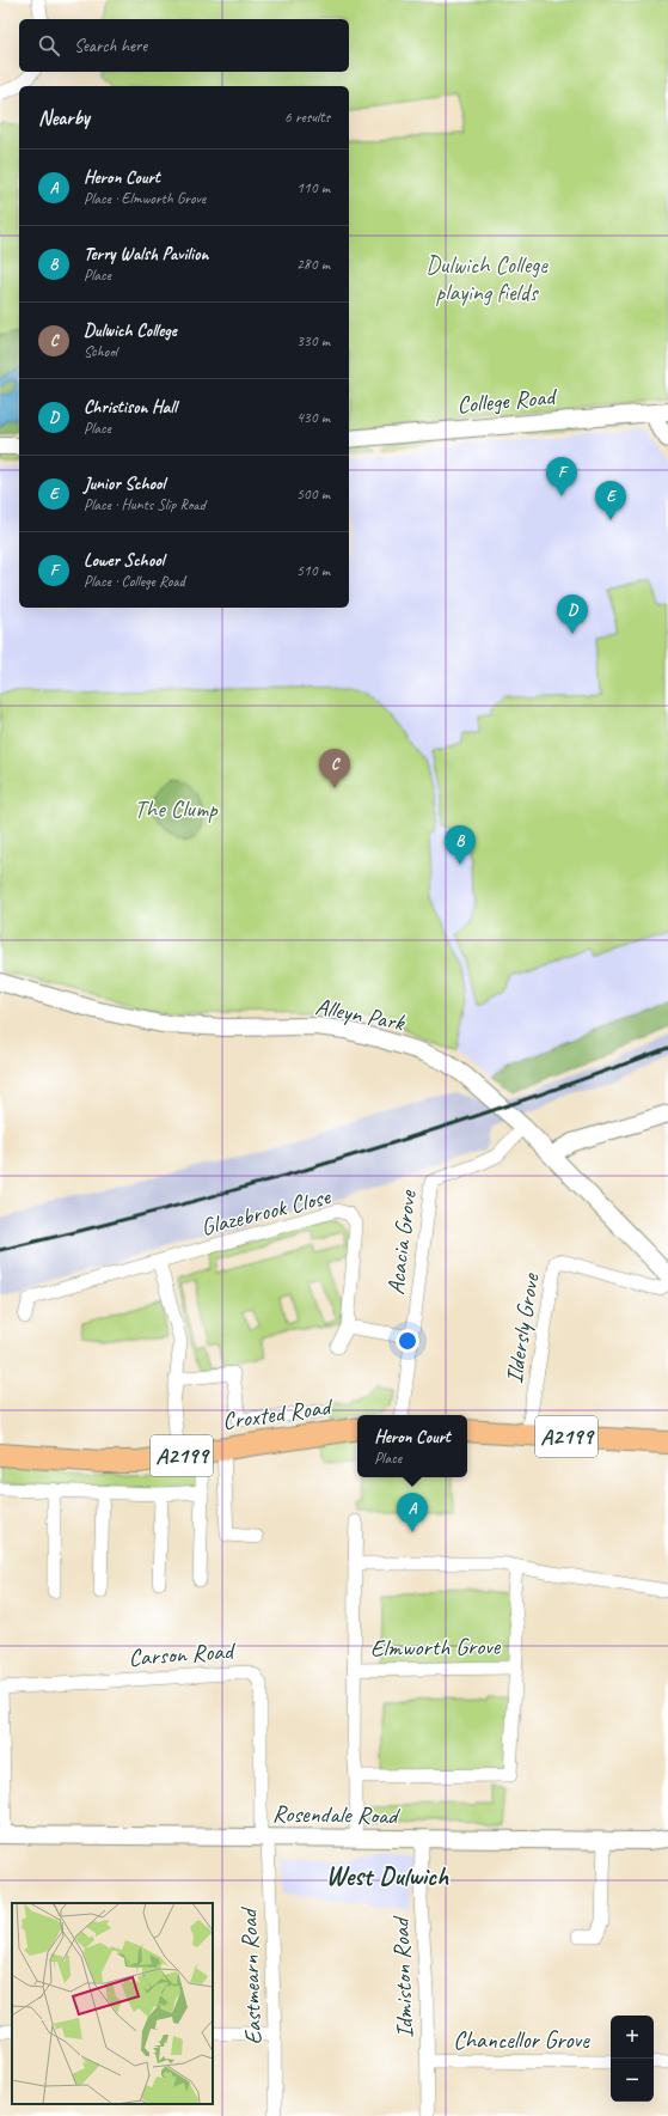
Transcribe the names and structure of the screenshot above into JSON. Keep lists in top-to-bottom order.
{
  "streets": {
    "main road": ["Croxted Road", "A2199"],
    "street": [
      "College Road",
      "Alleyn Park",
      "Glazebrook Close",
      "Acacia Grove",
      "Ildersly Grove",
      "Elmworth Grove",
      "Carson Road",
      "Rosendale Road",
      "Eastmearn Road",
      "Idmiston Road",
      "Chancellor Grove"
    ]
  },
  "crossings": [
    ["Alleyn Park", "Acacia Grove"],
    ["Ildersly Grove", "A2199"],
    ["Elmworth Grove", "Rosendale Road"],
    ["Carson Road", "Rosendale Road"],
    ["Carson Road", "Eastmearn Road"],
    ["Rosendale Road", "Eastmearn Road"],
    ["Rosendale Road", "Idmiston Road"],
    ["Idmiston Road", "Chancellor Grove"]
  ],
  "districts": ["West Dulwich"],
  "parks": ["Dulwich College playing fields", "The Clump"],
  "page": {
    "search": "Search here",
    "heading": ["Nearby", "6 results"],
    "list": [
      {
        "mark": "A",
        "name": "Heron Court",
        "note": "Place · Elmworth Grove",
        "value": "110 m"
      },
      {
        "mark": "B",
        "name": "Terry Walsh Pavilion",
        "note": "Place",
        "value": "280 m"
      },
      {
        "mark": "C",
        "name": "Dulwich College",
        "note": "School",
        "value": "330 m"
      },
      {
        "mark": "D",
        "name": "Christison Hall",
        "note": "Place",
        "value": "430 m"
      },
      {
        "mark": "E",
        "name": "Junior School",
        "note": "Place · Hunts Slip Road",
        "value": "500 m"
      },
      {
        "mark": "F",
        "name": "Lower School",
        "note": "Place · College Road",
        "value": "510 m"
      }
    ],
    "pins": [
      "F",
      "E",
      "D",
      "C",
      "B",
      "A"
    ],
    "popup": ["Heron Court", "Place"],
    "map_buttons": ["+", "−"]
  }
}
